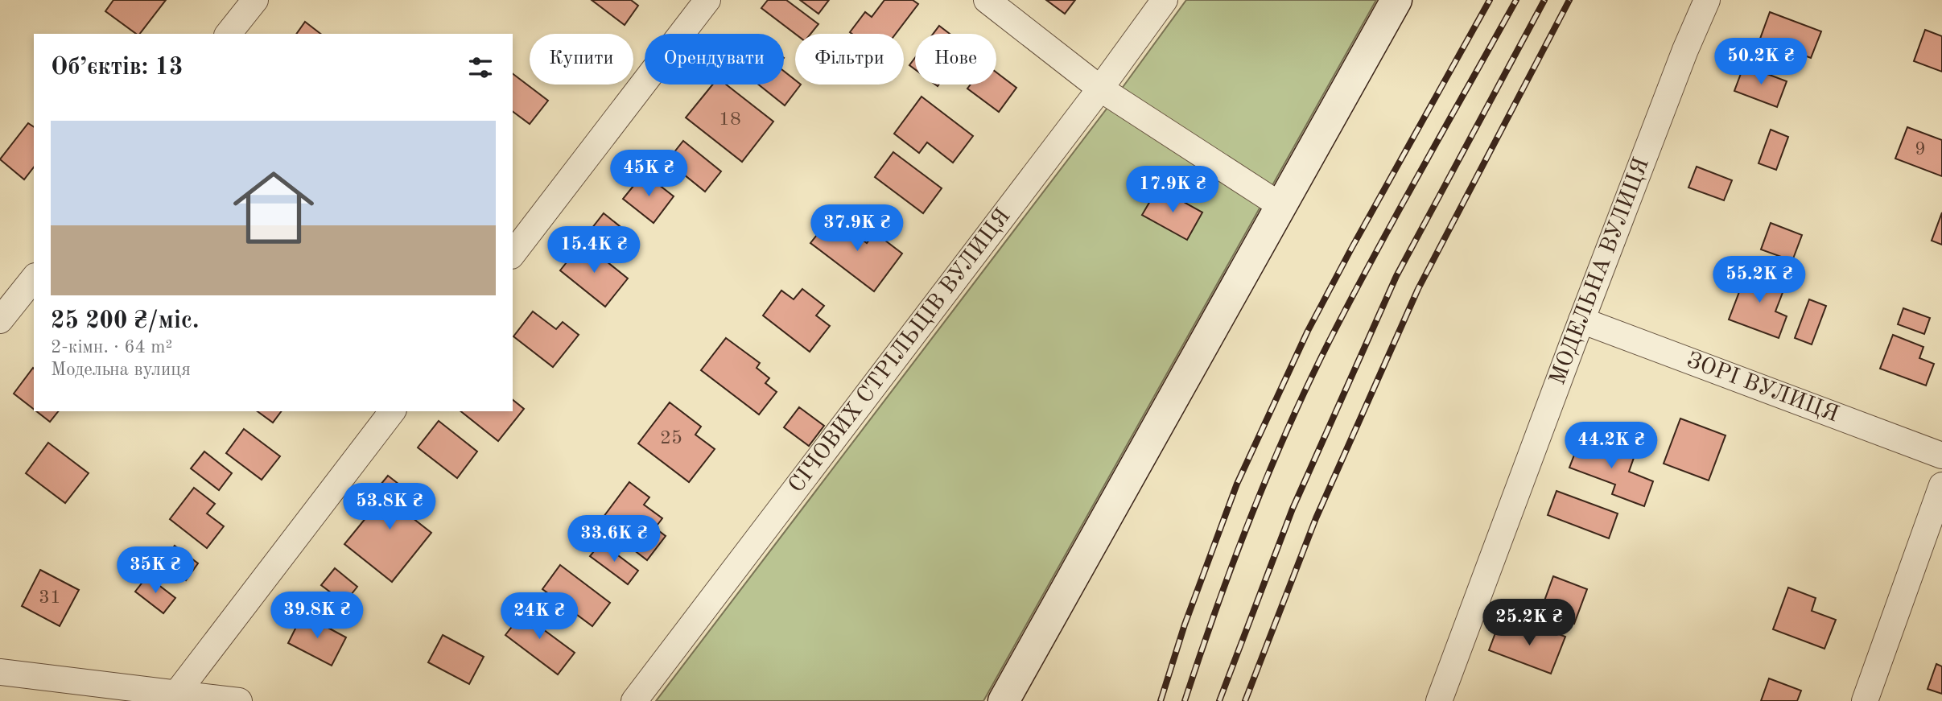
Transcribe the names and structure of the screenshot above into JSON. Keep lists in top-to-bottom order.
{
  "streets": {
    "street": ["МОДЕЛЬНА ВУЛИЦЯ", "СІЧОВИХ СТРІЛЬЦІВ ВУЛИЦЯ", "ЗОРІ ВУЛИЦЯ"]
  },
  "crossings": [
    ["МОДЕЛЬНА ВУЛИЦЯ", "ЗОРІ ВУЛИЦЯ"]
  ],
  "house_numbers": [
    "18",
    "9",
    "25",
    "31"
  ],
  "page": {
    "chip": [
      "Купити",
      "Орендувати",
      "Фільтри",
      "Нове"
    ],
    "heading": "Об’єктів: 13",
    "price": [
      "50.2K ₴",
      "45K ₴",
      "17.9K ₴",
      "37.9K ₴",
      "15.4K ₴",
      "55.2K ₴",
      "44.2K ₴",
      "53.8K ₴",
      "33.6K ₴",
      "35K ₴",
      "39.8K ₴",
      "24K ₴",
      "25.2K ₴"
    ],
    "list": [
      {
        "name": "25 200 ₴/міс.",
        "note": "2-кімн. · 64 m² · Модельна вулиця"
      }
    ]
  }
}
